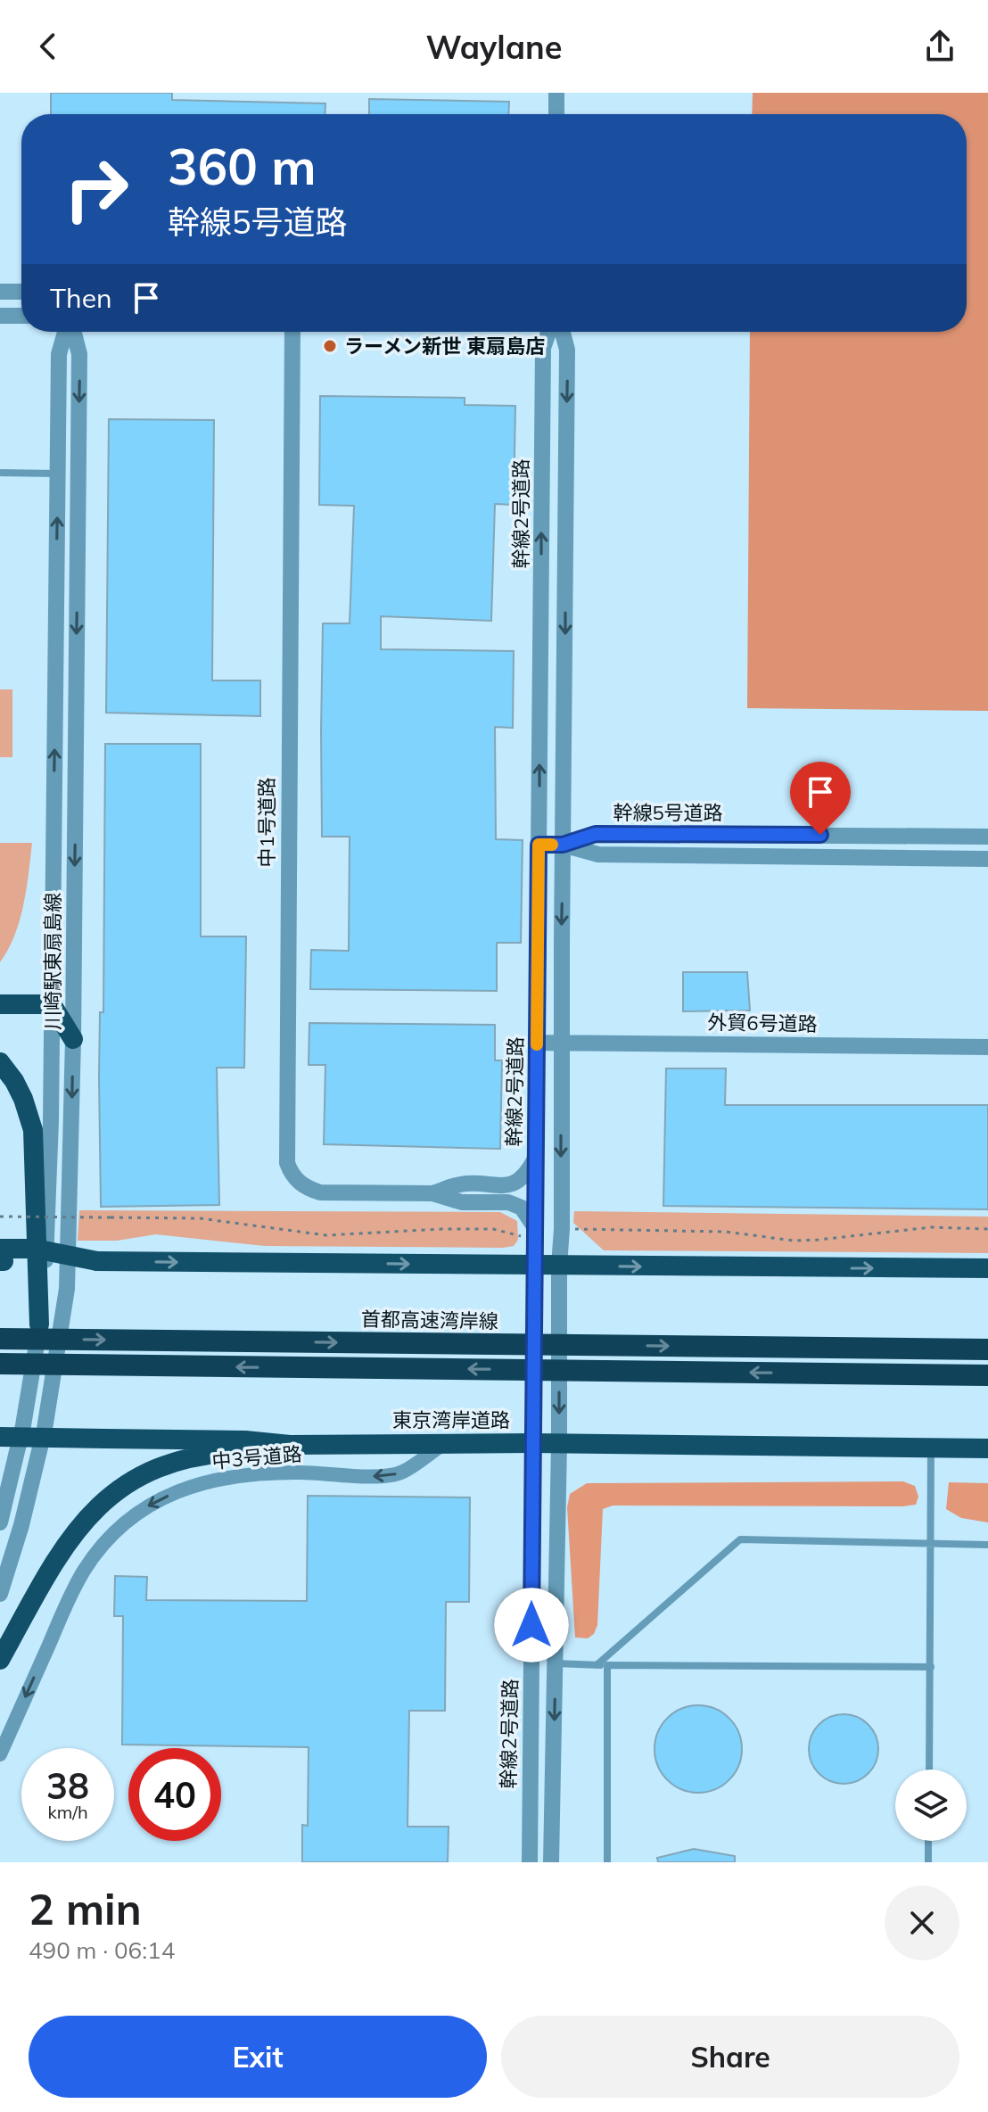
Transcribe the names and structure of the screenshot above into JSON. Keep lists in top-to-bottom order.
{
  "streets": {
    "highway": ["首都高速湾岸線", "東京湾岸道路"],
    "street": [
      "幹線2号道路",
      "幹線5号道路",
      "中1号道路",
      "川崎駅東扇島線",
      "外貿6号道路",
      "中3号道路"
    ]
  },
  "crossings": [
    ["幹線2号道路", "中1号道路"],
    ["幹線2号道路", "外貿6号道路"],
    ["幹線2号道路", "東京湾岸道路"],
    ["東京湾岸道路", "中3号道路"]
  ],
  "one_way": ["中3号道路"],
  "places": ["ラーメン新世 東扇島店"],
  "page": {
    "header": "Waylane",
    "turn": ["360 m", "幹線5号道路"],
    "then": "Then",
    "speed": "38 km/h",
    "limit": "40",
    "heading": ["2 min", "490 m · 06:14"],
    "buttons": ["Exit", "Share"]
  }
}
